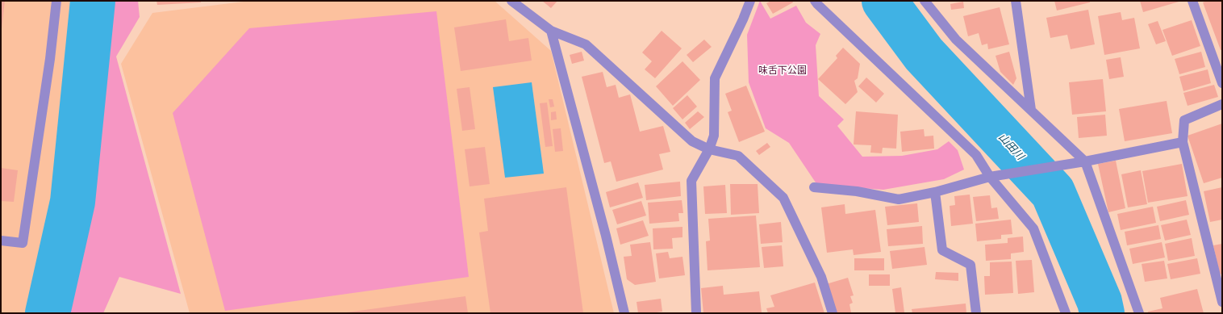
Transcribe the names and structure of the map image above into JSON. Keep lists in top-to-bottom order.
{
  "water": ["山田川"],
  "parks": ["味舌下公園"]
}
